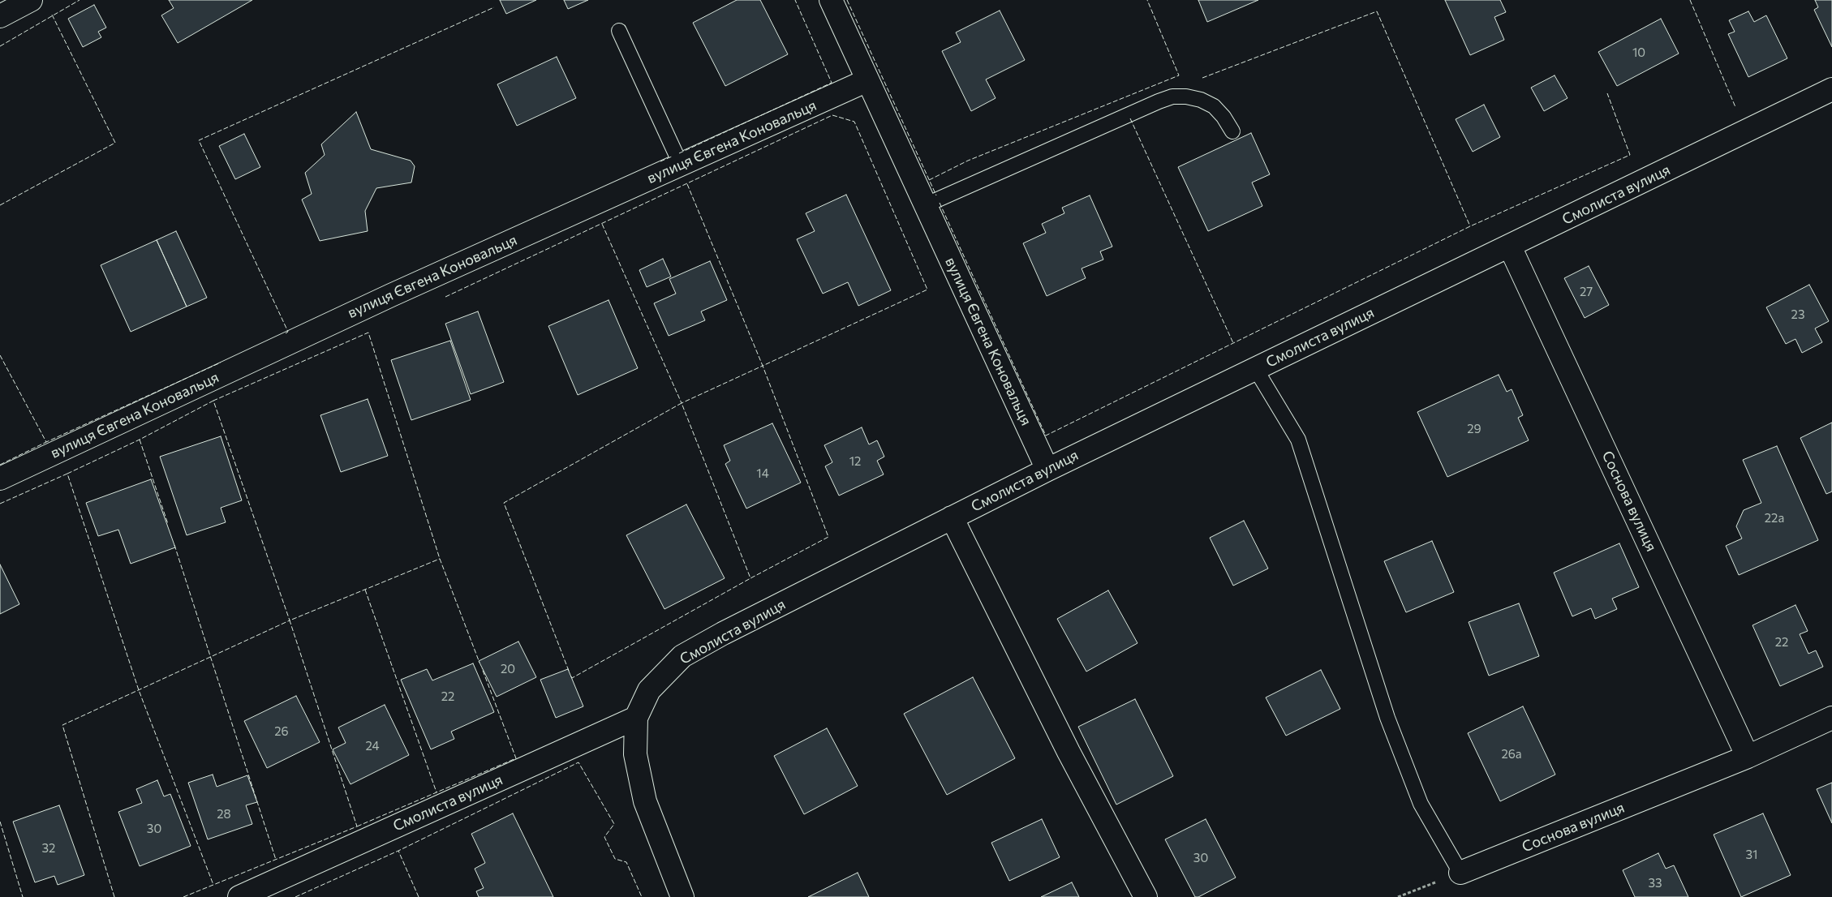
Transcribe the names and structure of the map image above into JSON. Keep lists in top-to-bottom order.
{
  "streets": {
    "street": ["вулиця Євгена Коновальця", "Смолиста вулиця", "Соснова вулиця"]
  },
  "crossings": [
    ["вулиця Євгена Коновальця", "Смолиста вулиця"],
    ["Смолиста вулиця", "Соснова вулиця"]
  ],
  "house_numbers": [
    "10",
    "27",
    "23",
    "29",
    "12",
    "14",
    "22а",
    "22",
    "20",
    "22",
    "26",
    "24",
    "26а",
    "28",
    "30",
    "32",
    "31",
    "30",
    "33"
  ]
}
